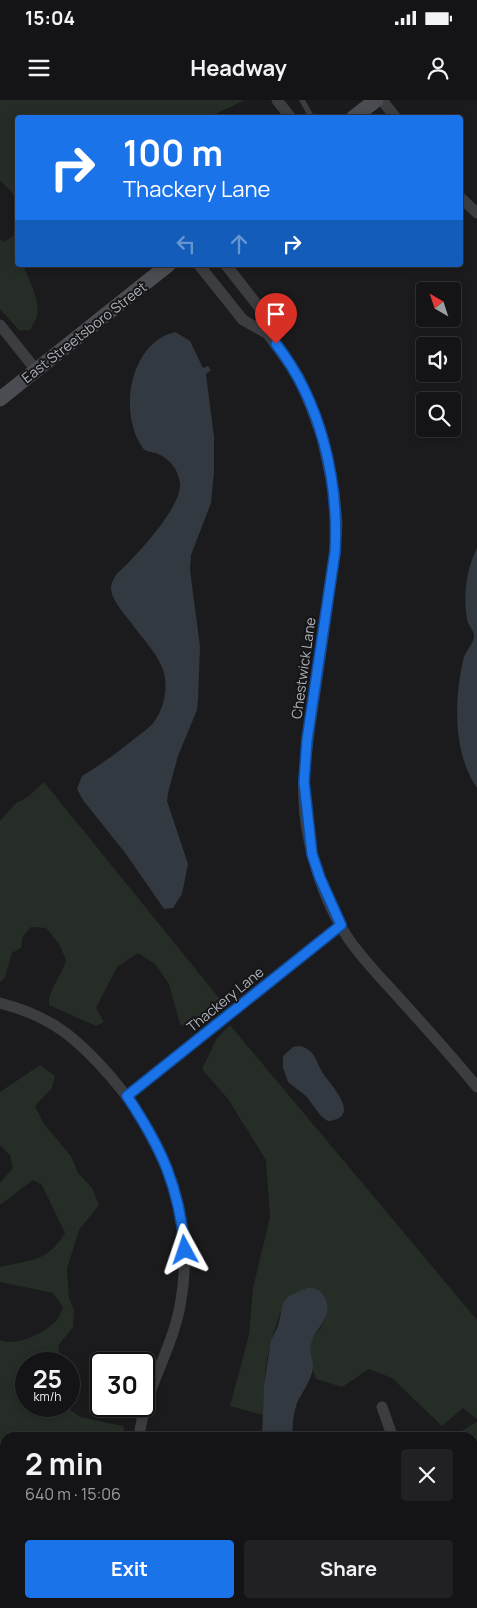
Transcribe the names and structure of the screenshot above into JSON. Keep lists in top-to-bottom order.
{
  "streets": {
    "main road": ["East Streetsboro Street"],
    "street": ["Chestwick Lane", "Thackery Lane"]
  },
  "crossings": [
    ["Chestwick Lane", "Thackery Lane"]
  ],
  "north": "top left",
  "page": {
    "status": "15:04",
    "header": "Headway",
    "turn": ["100 m", "Thackery Lane"],
    "speed": "25 km/h",
    "limit": "30",
    "heading": ["2 min", "640 m · 15:06"],
    "buttons": ["Exit", "Share"]
  }
}
